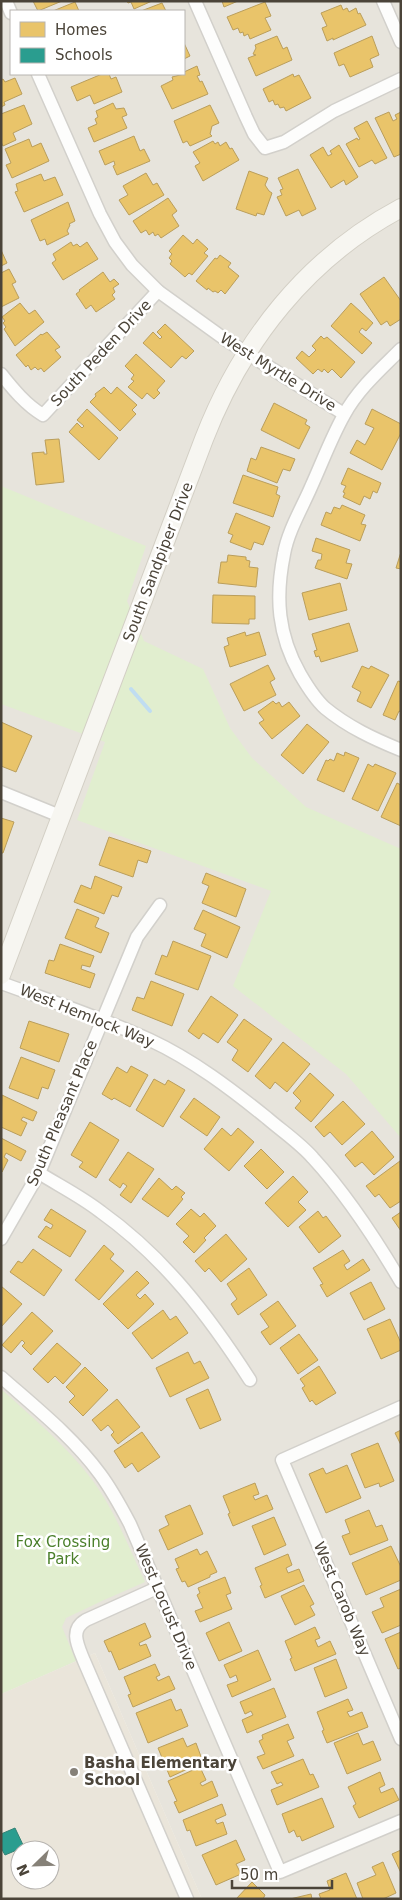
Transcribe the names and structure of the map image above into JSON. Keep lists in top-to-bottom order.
{
  "streets": {
    "street": [
      "South Peden Drive",
      "West Myrtle Drive",
      "South Sandpiper Drive",
      "West Hemlock Way",
      "South Pleasant Place",
      "West Carob Way",
      "West Locust Drive"
    ]
  },
  "crossings": [
    ["South Peden Drive", "West Myrtle Drive"],
    ["West Myrtle Drive", "South Sandpiper Drive"],
    ["West Hemlock Way", "South Pleasant Place"]
  ],
  "parks": ["Fox Crossing Park"],
  "places": ["Basha Elementary School"],
  "legend": ["Homes", "Schools"],
  "scale_bar": "50 m",
  "north": "bottom left"
}
